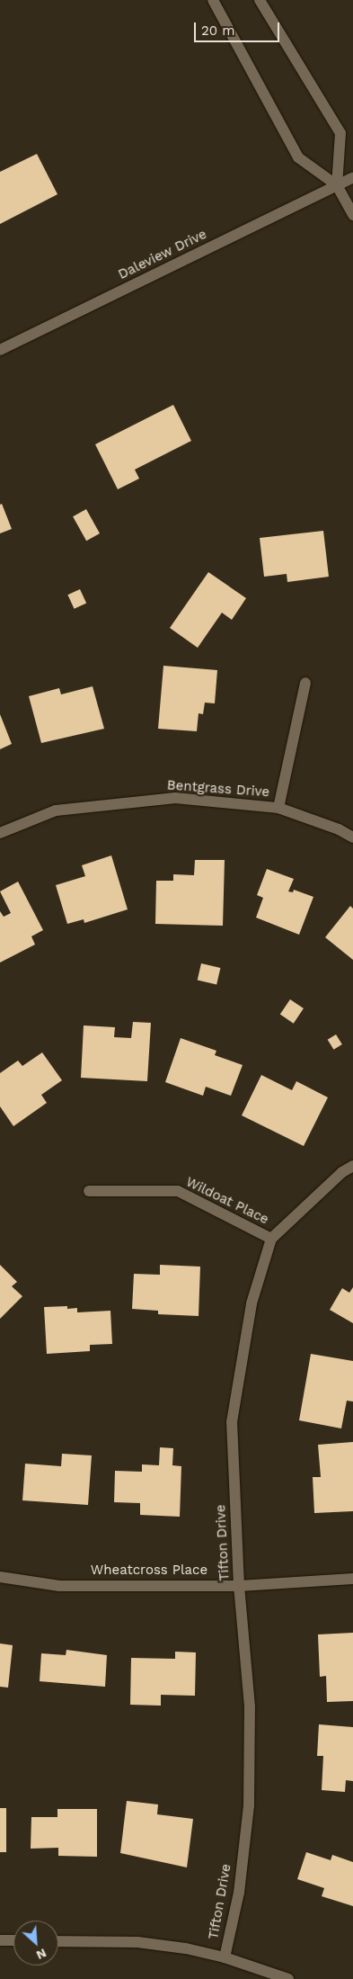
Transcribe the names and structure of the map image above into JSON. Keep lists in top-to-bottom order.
{
  "streets": {
    "street": [
      "Daleview Drive",
      "Bentgrass Drive",
      "Wildoat Place",
      "Tifton Drive",
      "Wheatcross Place"
    ]
  },
  "crossings": [
    ["Wildoat Place", "Tifton Drive"],
    ["Tifton Drive", "Wheatcross Place"]
  ],
  "scale_bar": "20 m",
  "north": "bottom right"
}
